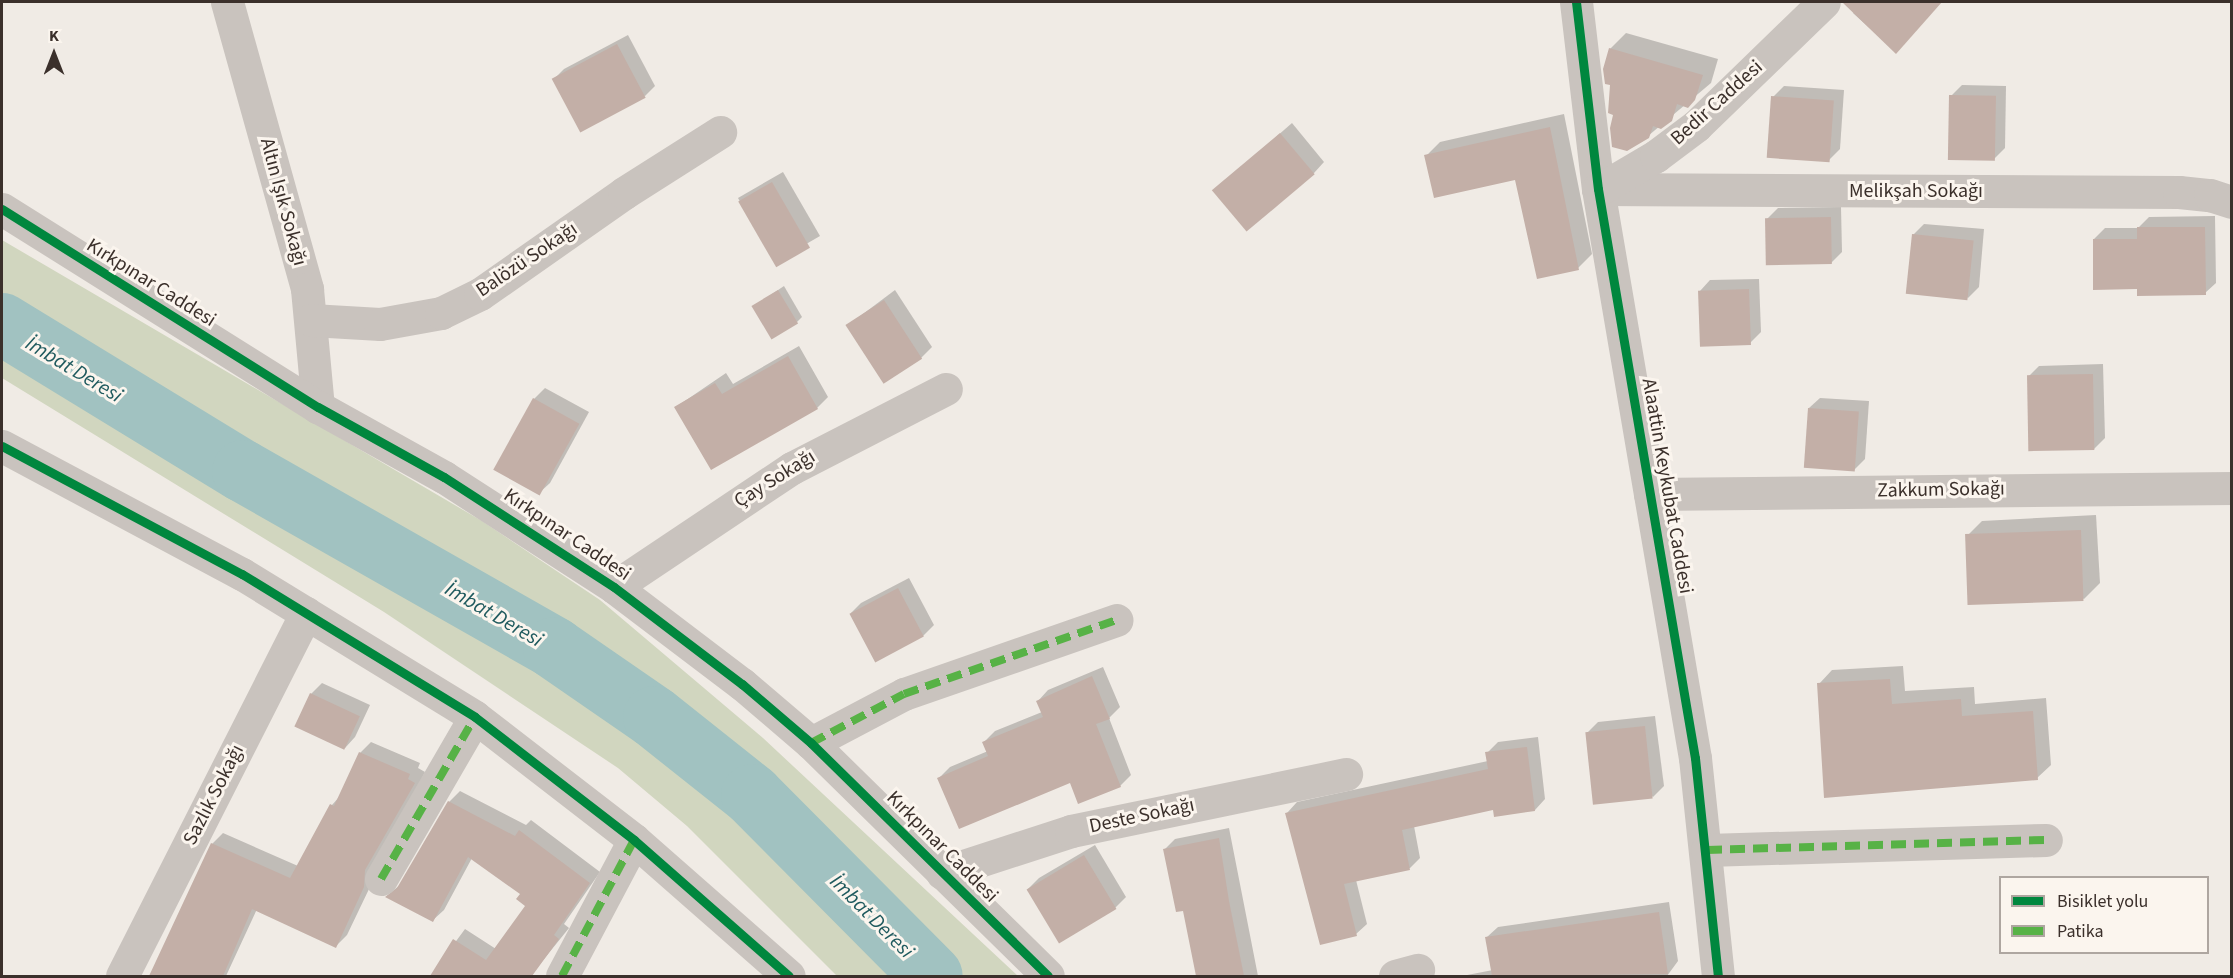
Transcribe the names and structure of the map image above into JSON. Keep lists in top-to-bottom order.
{
  "streets": {
    "street": [
      "Bedir Caddesi",
      "Melikşah Sokağı",
      "Altın Işık Sokağı",
      "Balözü Sokağı",
      "Kırkpınar Caddesi",
      "Çay Sokağı",
      "Alaattin Keykubat Caddesi",
      "Zakkum Sokağı",
      "Sazlık Sokağı",
      "Deste Sokağı"
    ]
  },
  "crossings": [
    ["Bedir Caddesi", "Melikşah Sokağı"],
    ["Bedir Caddesi", "Alaattin Keykubat Caddesi"],
    ["Melikşah Sokağı", "Alaattin Keykubat Caddesi"],
    ["Altın Işık Sokağı", "Balözü Sokağı"],
    ["Altın Işık Sokağı", "Kırkpınar Caddesi"],
    ["Kırkpınar Caddesi", "Çay Sokağı"],
    ["Kırkpınar Caddesi", "Deste Sokağı"],
    ["Alaattin Keykubat Caddesi", "Zakkum Sokağı"]
  ],
  "water": ["İmbat Deresi"],
  "legend": ["Bisiklet yolu", "Patika"],
  "north": "top"
}
